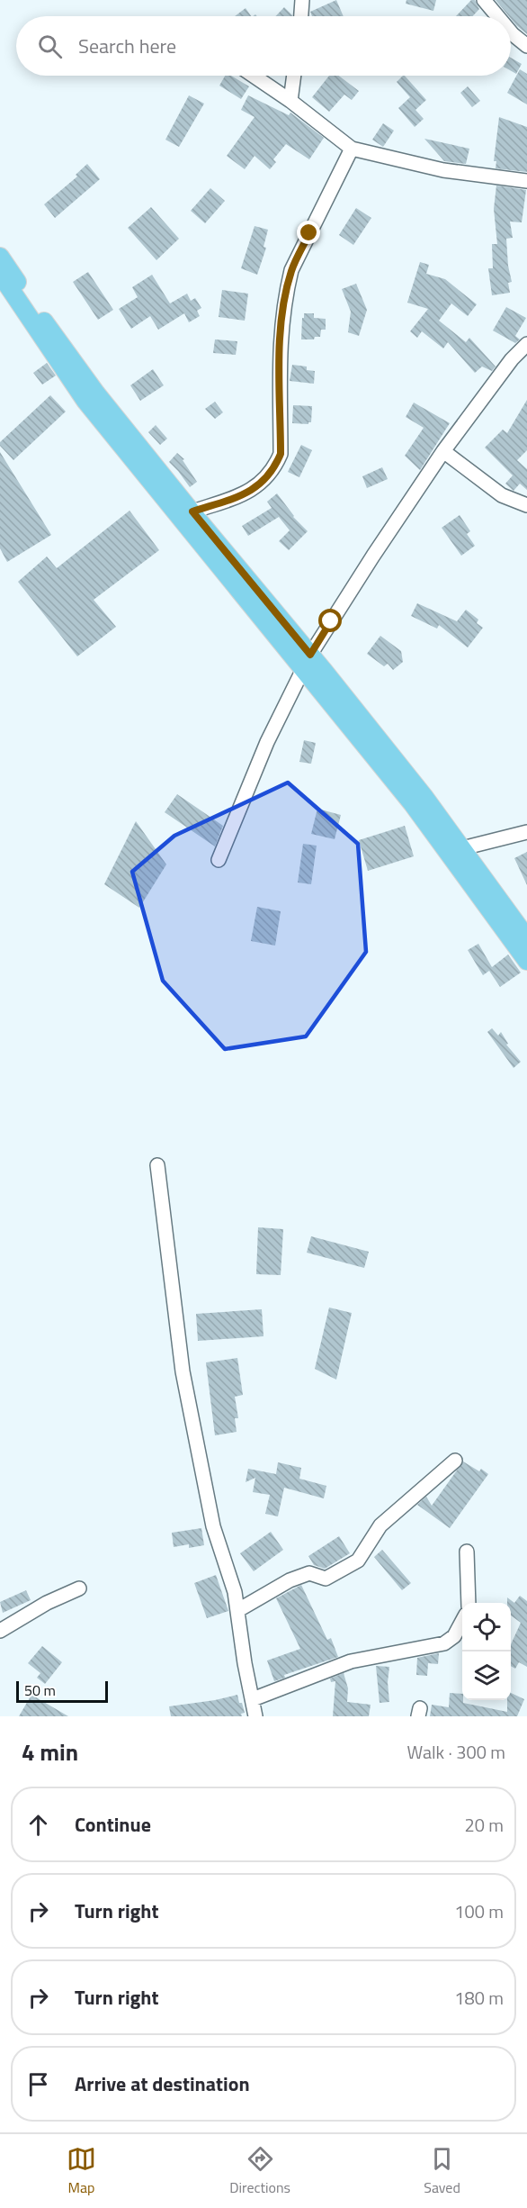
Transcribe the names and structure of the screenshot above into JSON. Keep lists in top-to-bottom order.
{
  "scale_bar": "50 m",
  "page": {
    "search": "Search here",
    "scale": "50 m",
    "heading": ["4 min", "Walk · 300 m"],
    "list": [
      ["Continue", "20 m"],
      ["Turn right", "100 m"],
      ["Turn right", "180 m"],
      "Arrive at destination"
    ],
    "nav": ["Map", "Directions", "Saved"]
  }
}
